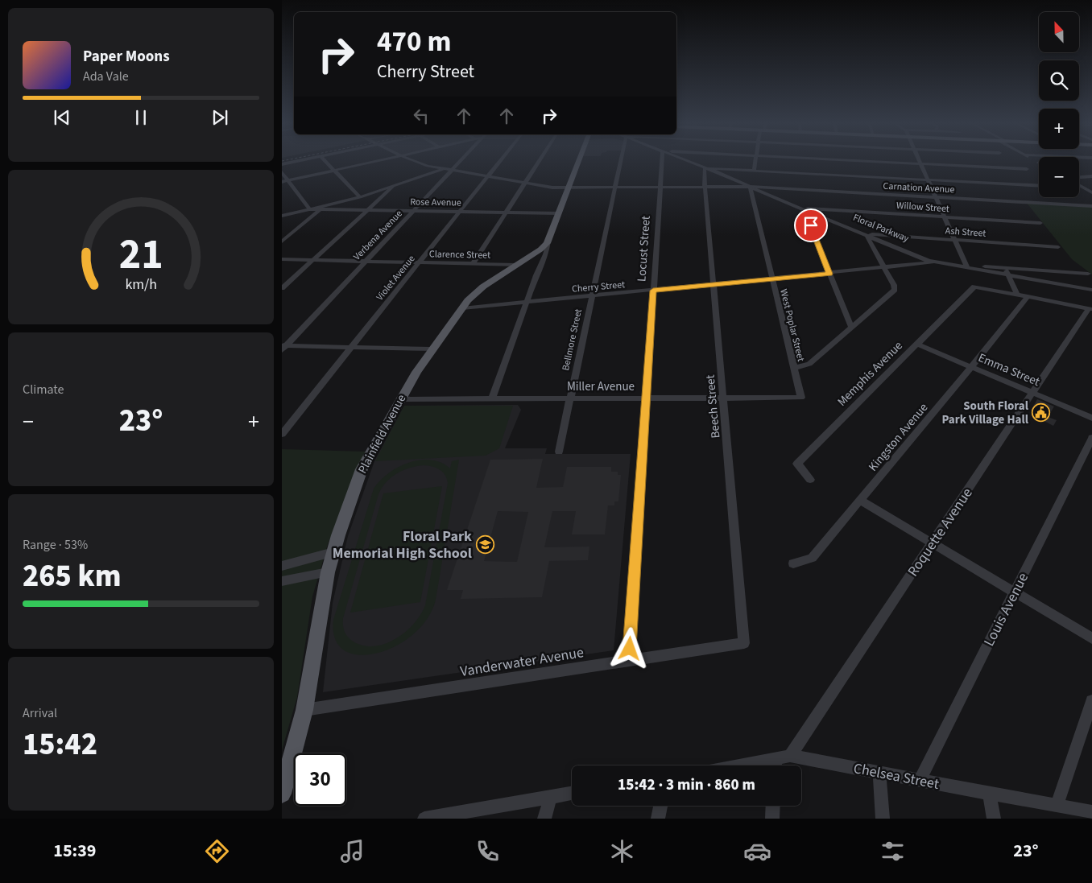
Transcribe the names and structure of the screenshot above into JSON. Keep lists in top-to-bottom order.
{
  "streets": {
    "main road": ["Plainfield Avenue"],
    "street": [
      "Carnation Avenue",
      "Rose Avenue",
      "Willow Street",
      "Floral Parkway",
      "Ash Street",
      "Verbena Avenue",
      "Locust Street",
      "Clarence Street",
      "Violet Avenue",
      "Cherry Street",
      "West Poplar Street",
      "Bellmore Street",
      "Emma Street",
      "Memphis Avenue",
      "Miller Avenue",
      "Beech Street",
      "Kingston Avenue",
      "Roquette Avenue",
      "Louis Avenue",
      "Vanderwater Avenue",
      "Chelsea Street"
    ]
  },
  "crossings": [
    ["Carnation Avenue", "Floral Parkway"],
    ["Carnation Avenue", "Verbena Avenue"],
    ["Carnation Avenue", "Locust Street"],
    ["Carnation Avenue", "Violet Avenue"],
    ["Carnation Avenue", "West Poplar Street"],
    ["Carnation Avenue", "Bellmore Street"],
    ["Carnation Avenue", "Beech Street"],
    ["Carnation Avenue", "Plainfield Avenue"],
    ["Rose Avenue", "Verbena Avenue"],
    ["Rose Avenue", "Violet Avenue"],
    ["Rose Avenue", "Plainfield Avenue"],
    ["Willow Street", "Floral Parkway"],
    ["Floral Parkway", "Ash Street"],
    ["Floral Parkway", "Cherry Street"],
    ["Floral Parkway", "West Poplar Street"],
    ["Floral Parkway", "Beech Street"],
    ["Verbena Avenue", "Clarence Street"],
    ["Locust Street", "Cherry Street"],
    ["Locust Street", "Miller Avenue"],
    ["Locust Street", "Vanderwater Avenue"],
    ["Clarence Street", "Violet Avenue"],
    ["Clarence Street", "Plainfield Avenue"],
    ["Cherry Street", "West Poplar Street"],
    ["Cherry Street", "Bellmore Street"],
    ["Cherry Street", "Beech Street"],
    ["Cherry Street", "Plainfield Avenue"],
    ["West Poplar Street", "Miller Avenue"],
    ["Bellmore Street", "Miller Avenue"],
    ["Emma Street", "Memphis Avenue"],
    ["Emma Street", "Kingston Avenue"],
    ["Emma Street", "Roquette Avenue"],
    ["Miller Avenue", "Beech Street"],
    ["Miller Avenue", "Plainfield Avenue"],
    ["Beech Street", "Vanderwater Avenue"],
    ["Plainfield Avenue", "Vanderwater Avenue"],
    ["Roquette Avenue", "Chelsea Street"],
    ["Louis Avenue", "Chelsea Street"]
  ],
  "places": {
    "public building": ["South Floral Park Village Hall"],
    "school or university": ["Floral Park Memorial High School"]
  },
  "north": "top",
  "page": {
    "map_buttons": ["+", "−"],
    "turn": ["470 m", "Cherry Street"],
    "song": ["Paper Moons", "Ada Vale"],
    "tile": [
      "Climate",
      ["Range · 53%", "265 km"],
      ["Arrival", "15:42"]
    ],
    "heat": ["−", "23°", "+"],
    "limit": "30",
    "trip": "15:42 · 3 min · 860 m",
    "tabs": ["15:39", "23°"],
    "gauge": ["21", "km/h"]
  }
}
